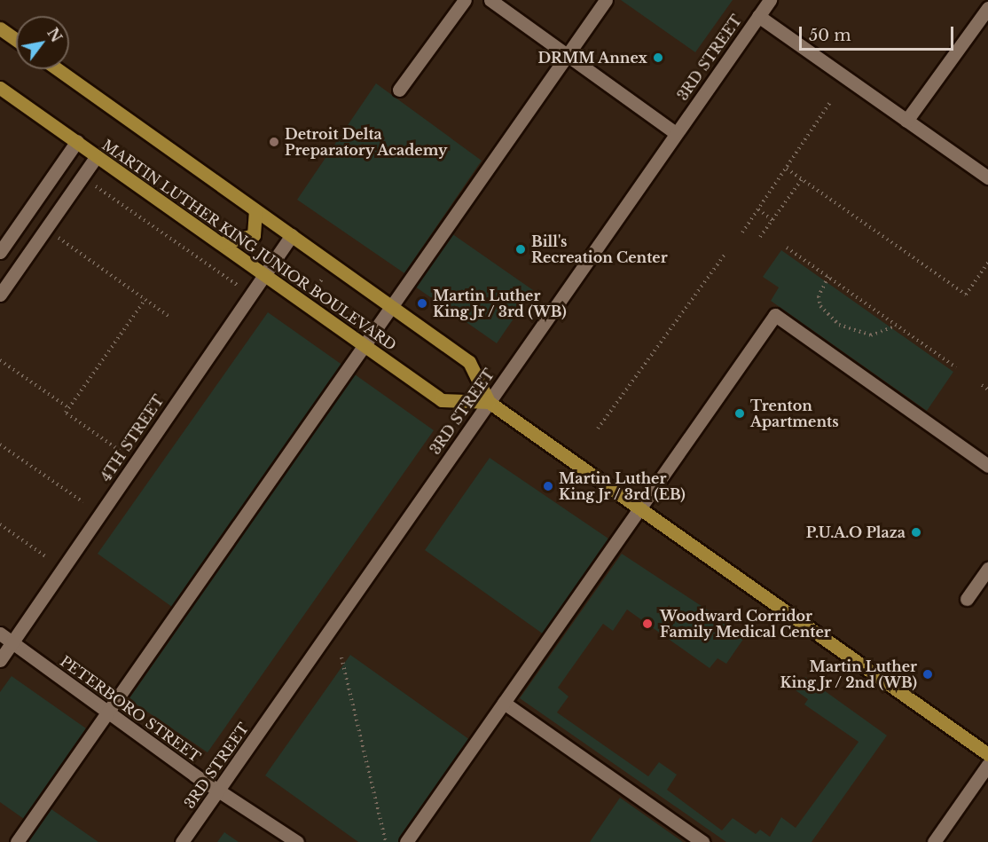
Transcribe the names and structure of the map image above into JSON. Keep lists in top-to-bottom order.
{
  "streets": {
    "main road": ["MARTIN LUTHER KING JUNIOR BOULEVARD"],
    "street": ["3RD STREET", "4TH STREET", "PETERBORO STREET"]
  },
  "crossings": [
    ["3RD STREET", "MARTIN LUTHER KING JUNIOR BOULEVARD"],
    ["3RD STREET", "PETERBORO STREET"],
    ["MARTIN LUTHER KING JUNIOR BOULEVARD", "4TH STREET"],
    ["4TH STREET", "PETERBORO STREET"]
  ],
  "places": [
    "DRMM Annex",
    "Detroit Delta Preparatory Academy",
    "Bill's Recreation Center",
    "Martin Luther King Jr / 3rd (WB)",
    "Trenton Apartments",
    "Martin Luther King Jr / 3rd (EB)",
    "P.U.A.O Plaza",
    "Woodward Corridor Family Medical Center",
    "Martin Luther King Jr / 2nd (WB)"
  ],
  "scale_bar": "50 m",
  "north": "top right"
}
